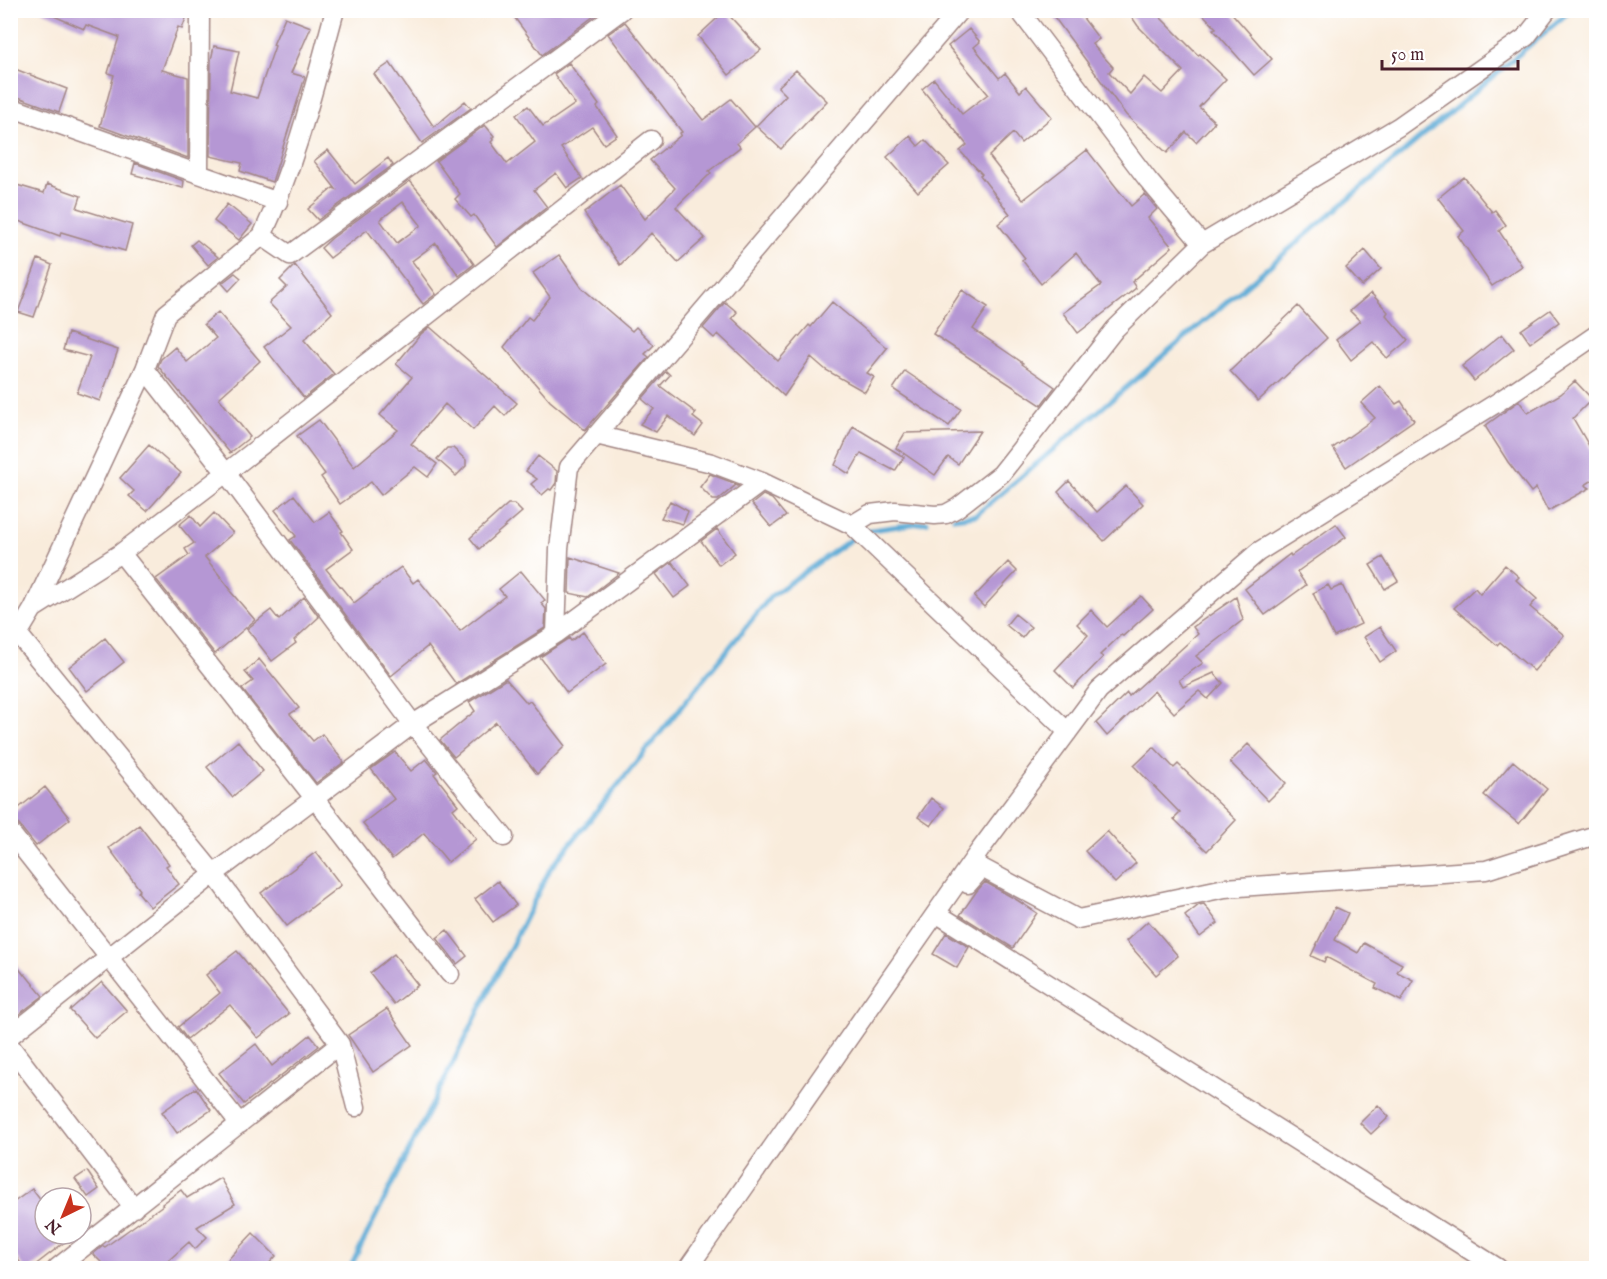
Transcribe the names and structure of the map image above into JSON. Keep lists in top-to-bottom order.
{
  "scale_bar": "50 m",
  "north": "bottom left"
}
